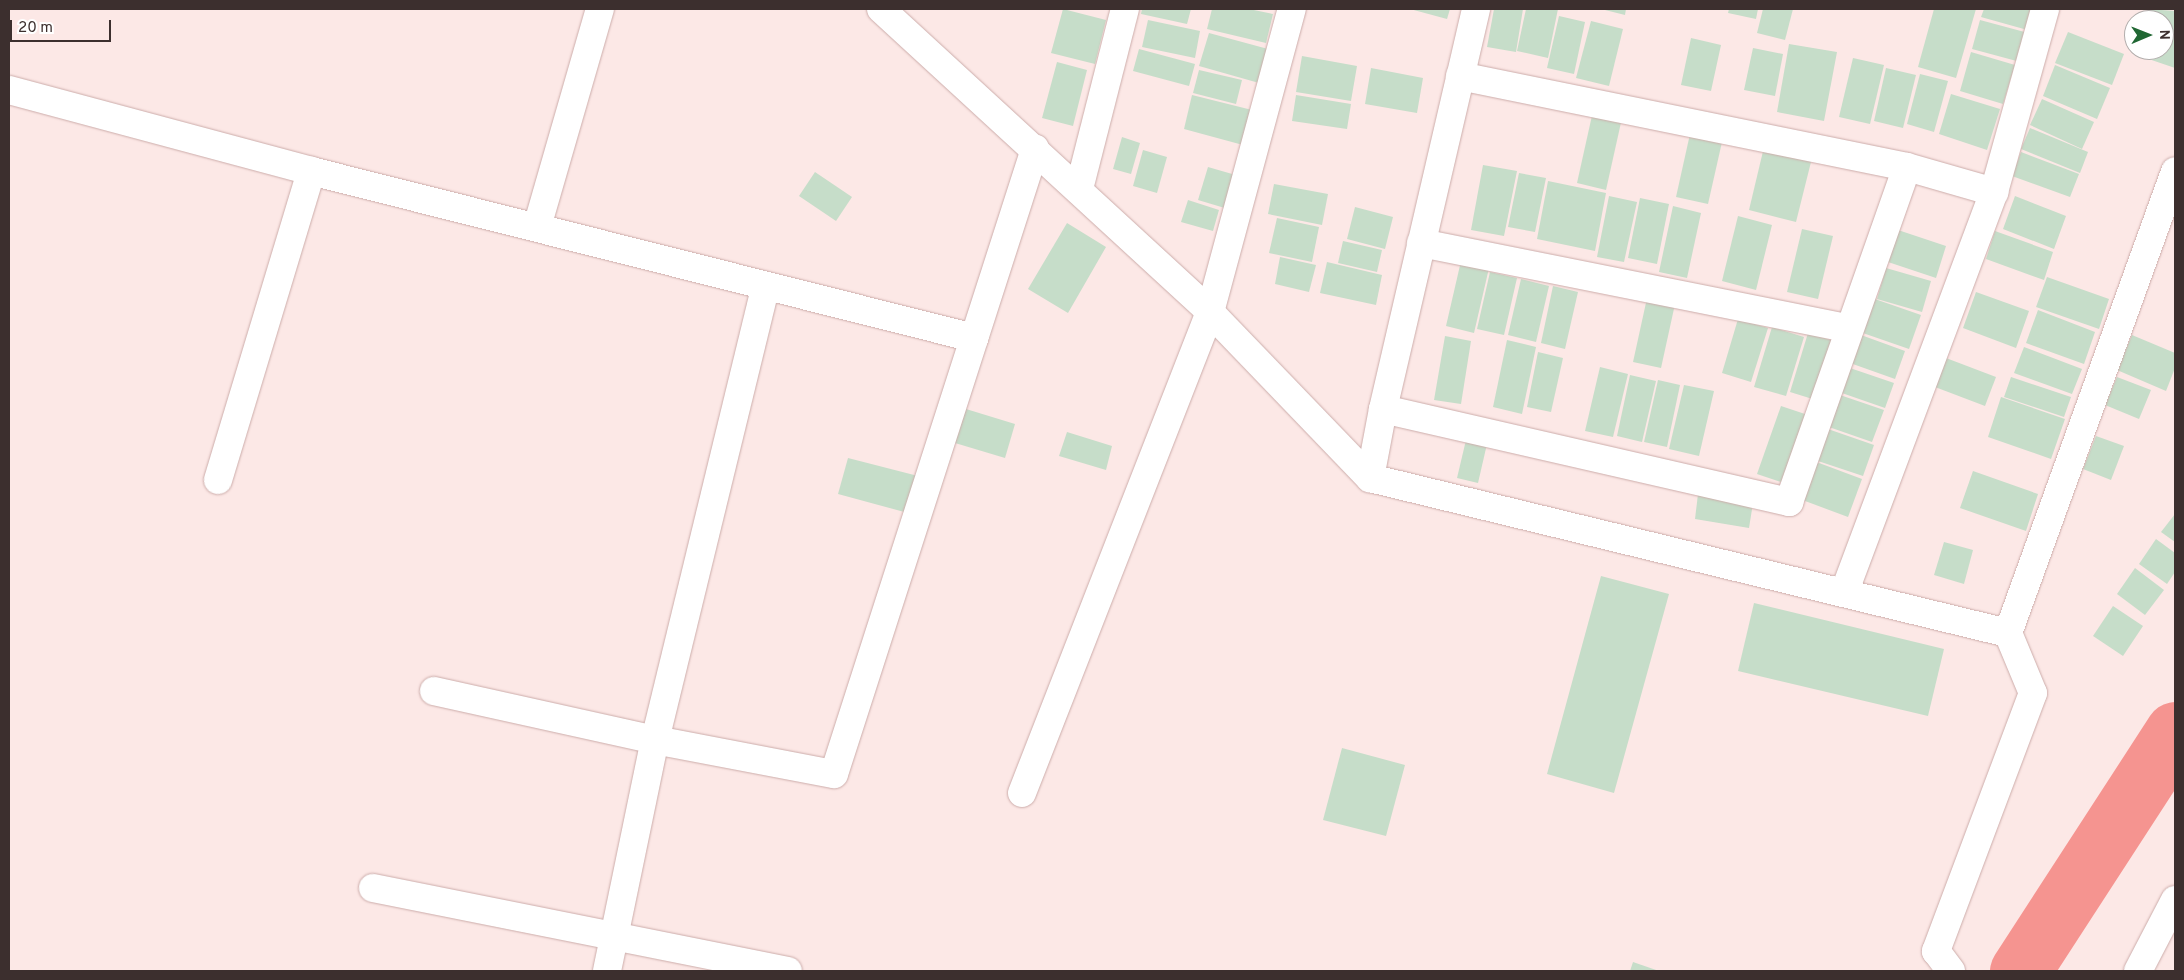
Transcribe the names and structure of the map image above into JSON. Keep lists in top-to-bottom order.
{
  "scale_bar": "20 m",
  "north": "right"
}
